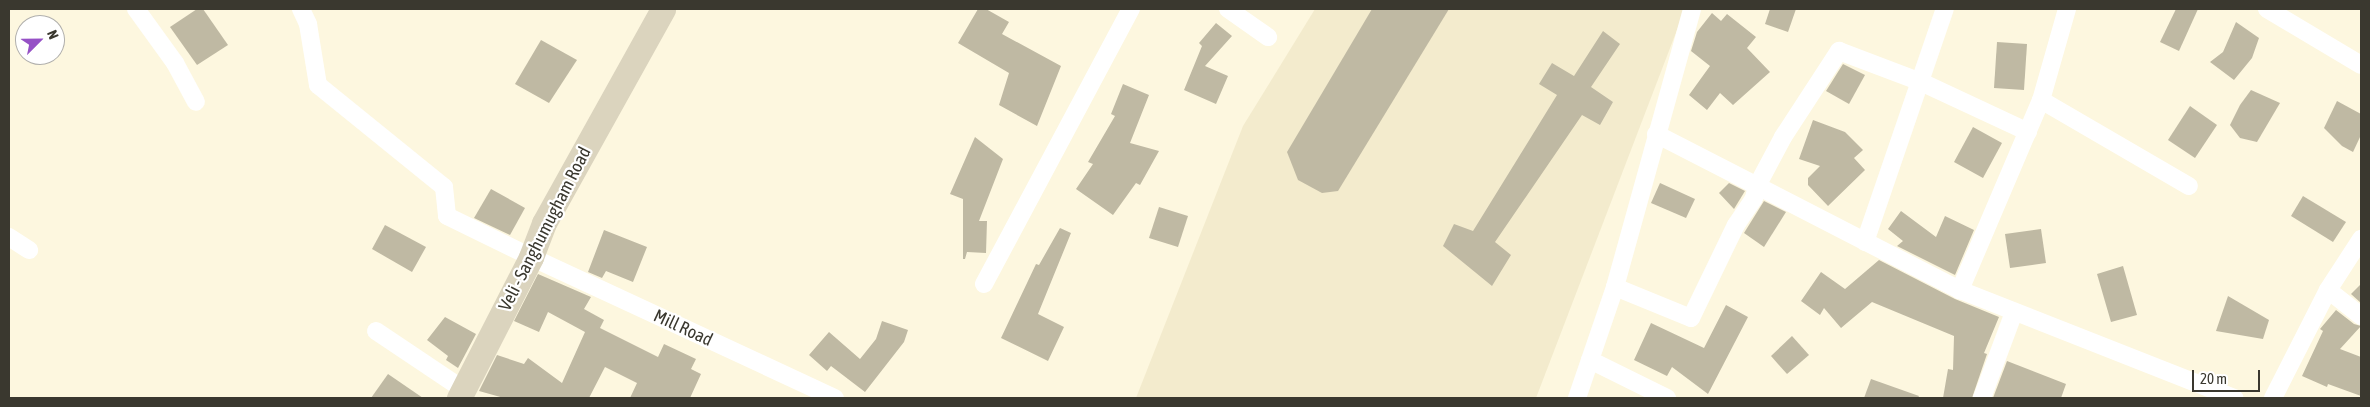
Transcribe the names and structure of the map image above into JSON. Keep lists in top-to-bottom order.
{
  "streets": {
    "main road": ["Veli - Sanghumugham Road"],
    "street": ["Mill Road"]
  },
  "crossings": [
    ["Veli - Sanghumugham Road", "Mill Road"]
  ],
  "scale_bar": "20 m",
  "north": "top right"
}
